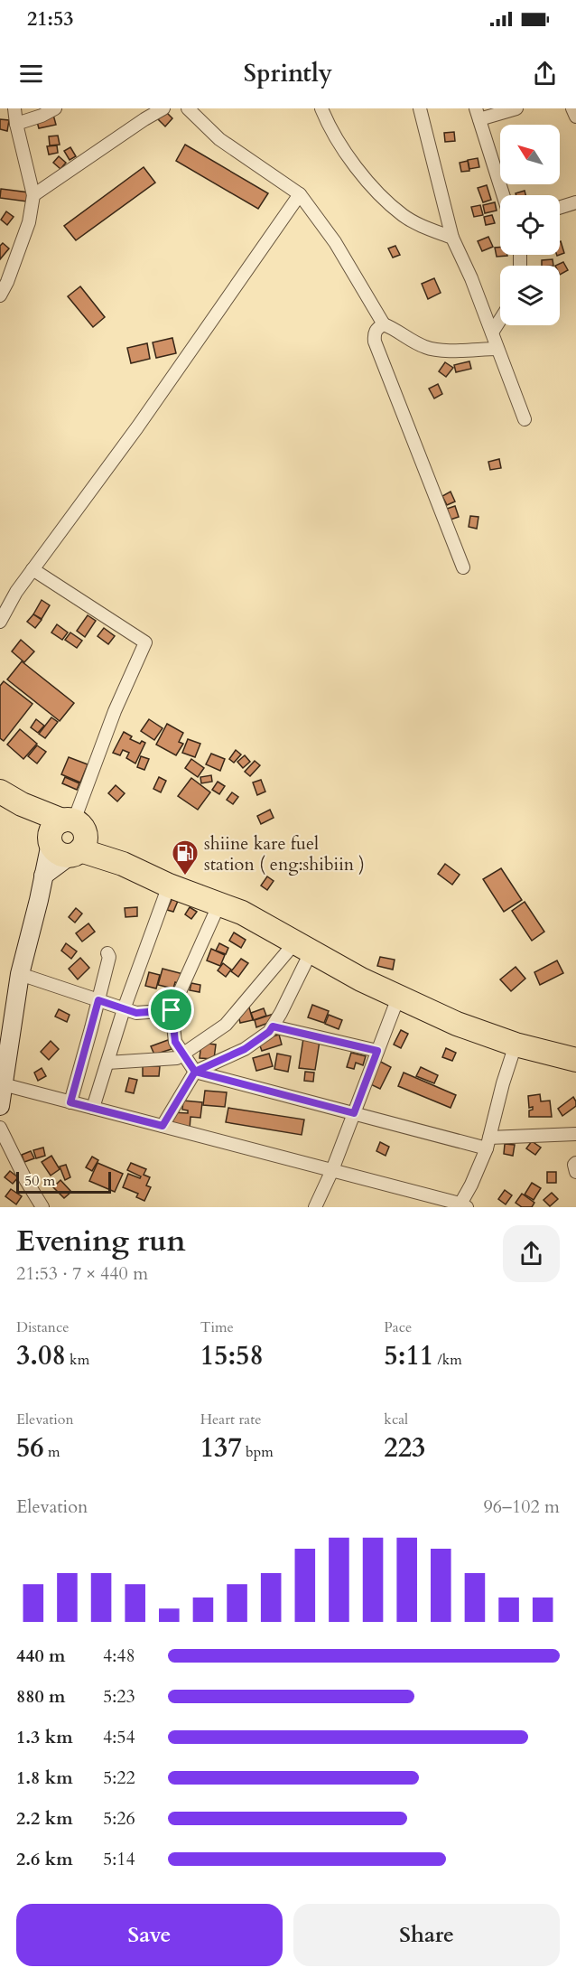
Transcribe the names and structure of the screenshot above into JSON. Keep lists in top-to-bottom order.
{
  "places": {
    "fuel station": ["shiine kare fuel station ( eng:shibiin )"]
  },
  "scale_bar": "50 m",
  "north": "top left",
  "page": {
    "status": "21:53",
    "header": "Sprintly",
    "scale": "50 m",
    "heading": ["Evening run", "21:53 · 7 × 440 m"],
    "stats": [
      ["Distance", "3.08 km"],
      ["Time", "15:58"],
      ["Pace", "5:11 /km"],
      ["Elevation", "56 m"],
      ["Heart rate", "137 bpm"],
      ["kcal", "223"]
    ],
    "chart": ["Elevation", "96–102 m"],
    "list": [
      {
        "name": "440 m",
        "note": "4:48"
      },
      {
        "name": "880 m",
        "note": "5:23"
      },
      {
        "name": "1.3 km",
        "note": "4:54"
      },
      {
        "name": "1.8 km",
        "note": "5:22"
      },
      {
        "name": "2.2 km",
        "note": "5:26"
      },
      {
        "name": "2.6 km",
        "note": "5:14"
      }
    ],
    "buttons": ["Save", "Share"]
  }
}
